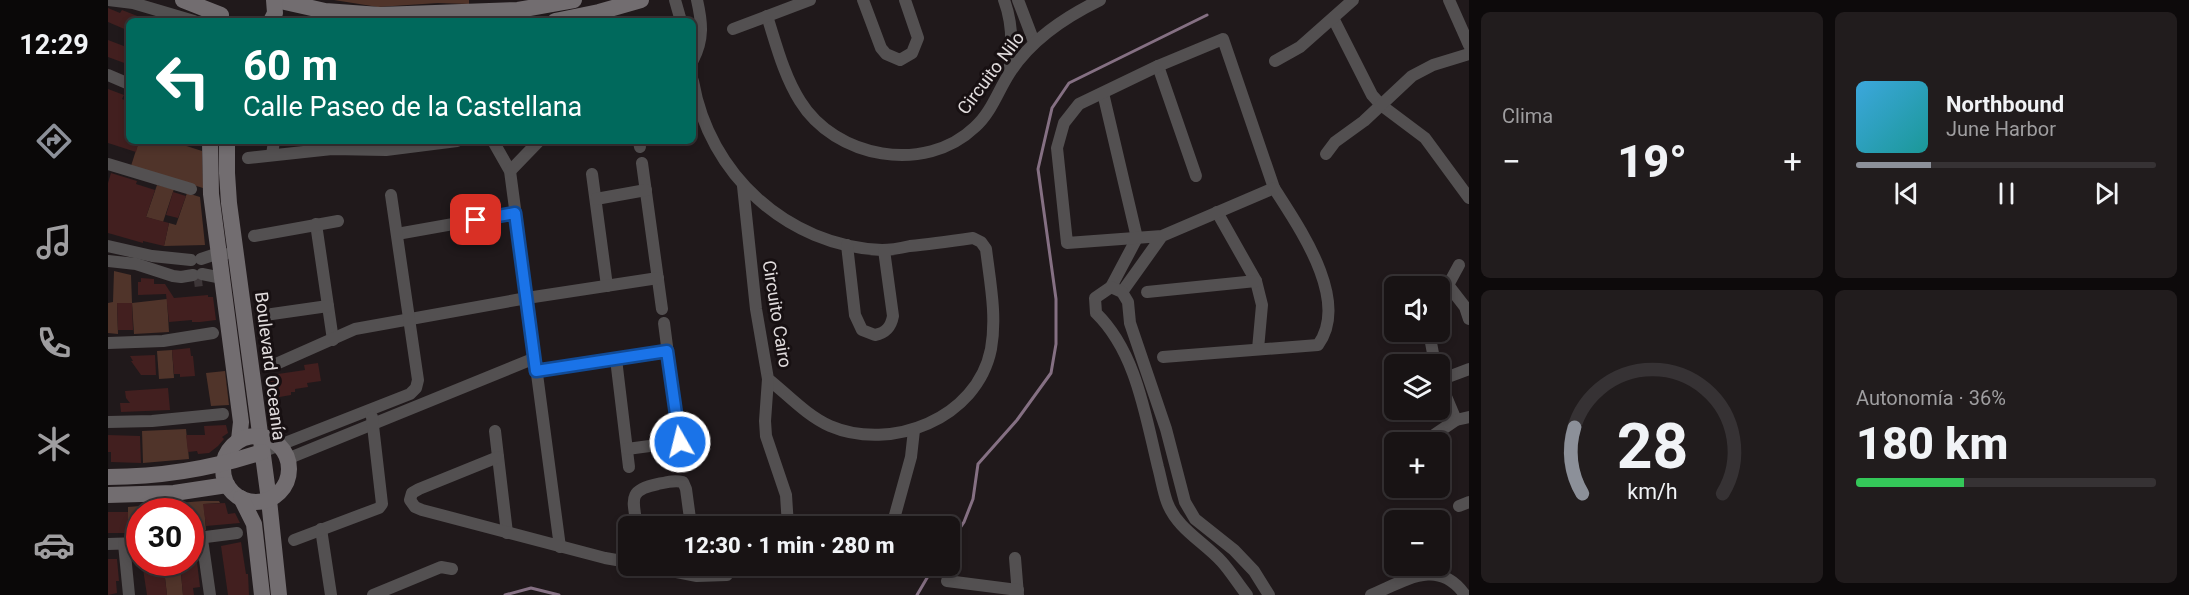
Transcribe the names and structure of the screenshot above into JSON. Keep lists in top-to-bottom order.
{
  "streets": {
    "street": ["Circuito Nilo", "Circuito Cairo", "Boulevard Oceanía"]
  },
  "page": {
    "tabs": "12:29",
    "tile": [
      "Clima",
      ["Autonomía · 36%", "180 km"]
    ],
    "turn": ["60 m", "Calle Paseo de la Castellana"],
    "song": ["Northbound", "June Harbor"],
    "heat": ["−", "19°", "+"],
    "map_buttons": ["+", "−"],
    "limit": "30",
    "trip": "12:30 · 1 min · 280 m",
    "gauge": ["28", "km/h"]
  }
}
